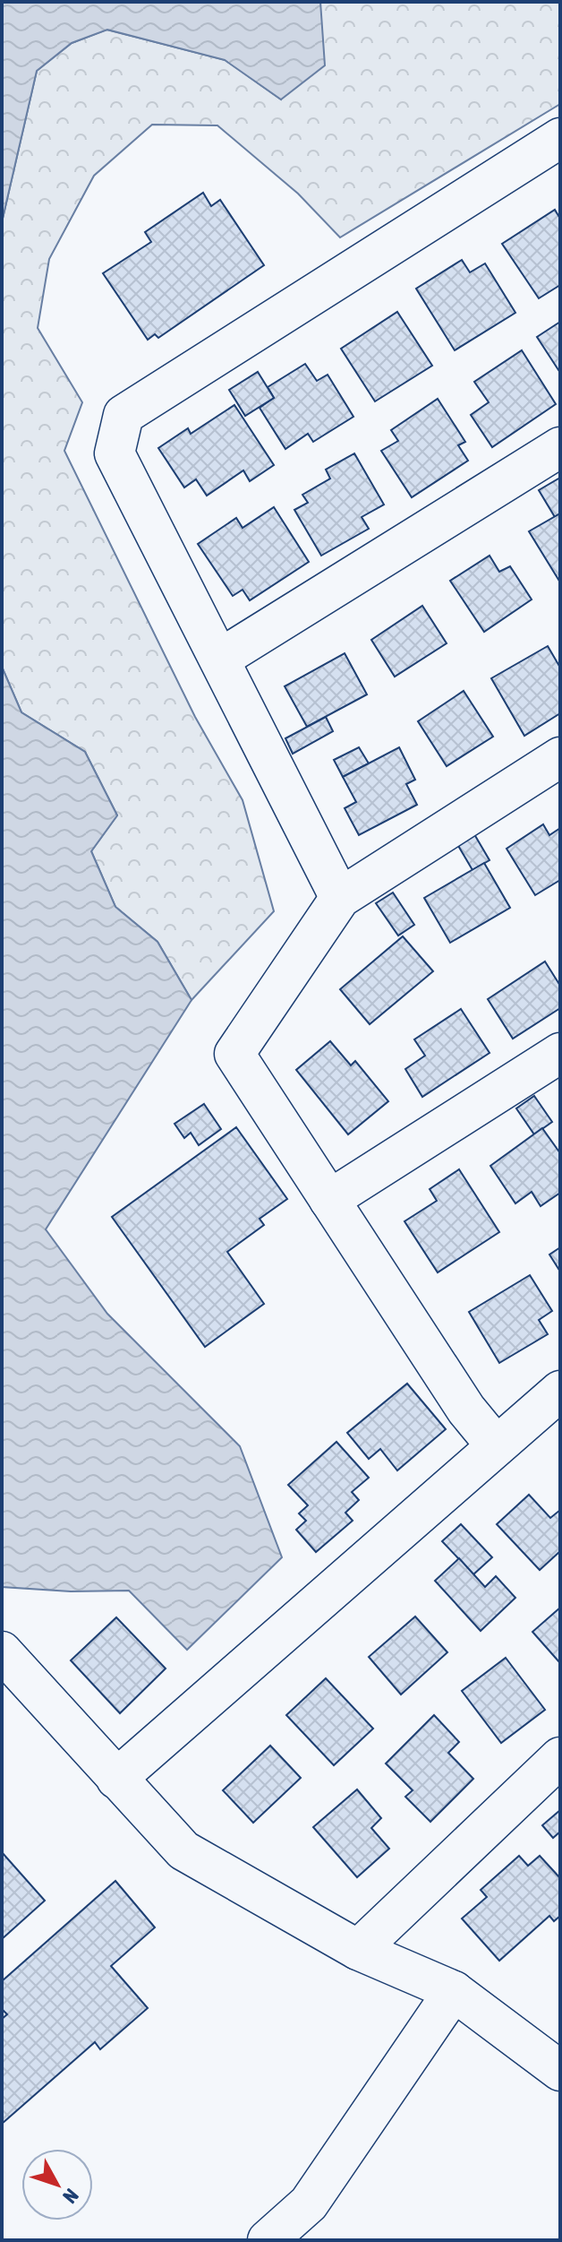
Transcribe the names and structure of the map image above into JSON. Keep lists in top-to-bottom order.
{
  "north": "bottom right"
}
